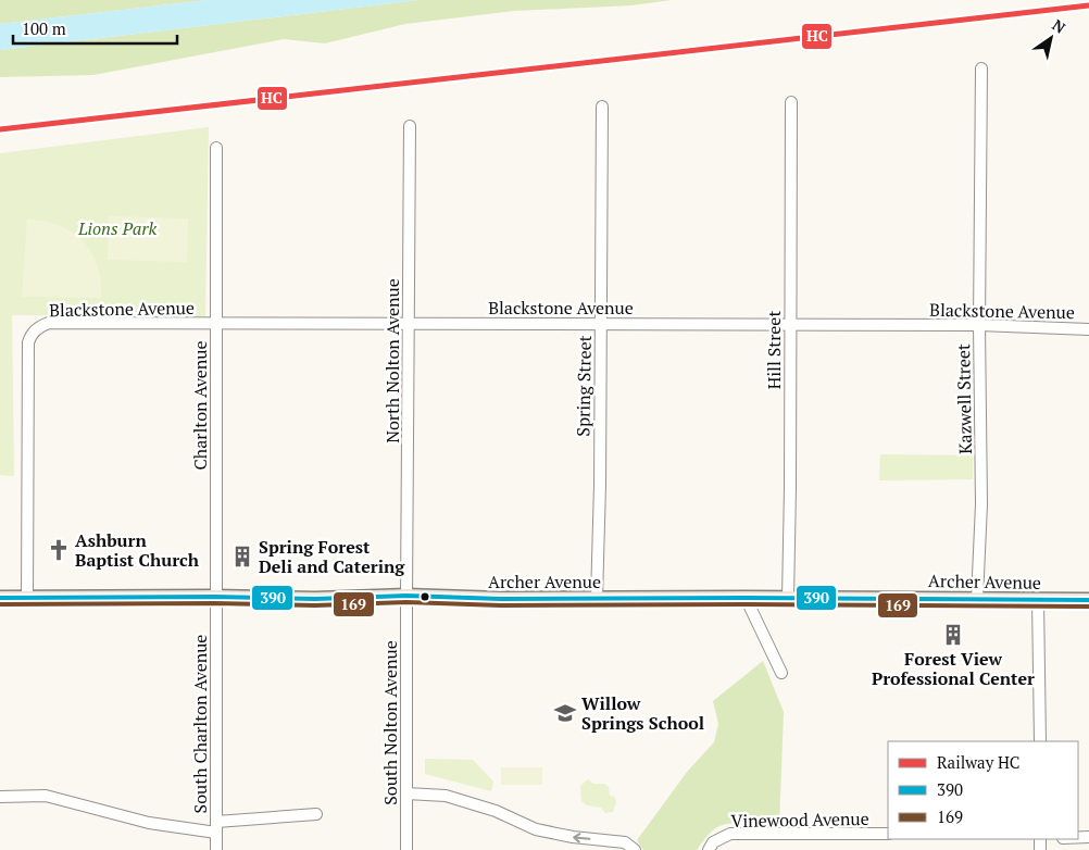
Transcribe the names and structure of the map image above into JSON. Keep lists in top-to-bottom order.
{
  "streets": {
    "main road": ["Archer Avenue"],
    "street": [
      "Blackstone Avenue",
      "Hill Street",
      "North Nolton Avenue",
      "Spring Street",
      "Kazwell Street",
      "Charlton Avenue",
      "South Nolton Avenue",
      "South Charlton Avenue",
      "Vinewood Avenue"
    ]
  },
  "crossings": [
    ["Blackstone Avenue", "Hill Street"],
    ["Blackstone Avenue", "North Nolton Avenue"],
    ["Blackstone Avenue", "Spring Street"],
    ["Blackstone Avenue", "Kazwell Street"],
    ["Blackstone Avenue", "Charlton Avenue"],
    ["Blackstone Avenue", "Archer Avenue"],
    ["Hill Street", "Archer Avenue"],
    ["North Nolton Avenue", "Archer Avenue"],
    ["North Nolton Avenue", "South Nolton Avenue"],
    ["Spring Street", "Archer Avenue"],
    ["Kazwell Street", "Archer Avenue"],
    ["Charlton Avenue", "Archer Avenue"],
    ["Charlton Avenue", "South Charlton Avenue"],
    ["Archer Avenue", "South Nolton Avenue"],
    ["Archer Avenue", "South Charlton Avenue"]
  ],
  "parks": ["Lions Park"],
  "places": {
    "church": ["Ashburn Baptist Church"],
    "building": ["Spring Forest Deli and Catering", "Forest View Professional Center"],
    "school or university": ["Willow Springs School"]
  },
  "lines": ["rail line HC", "transit line 390", "transit line 169"],
  "legend": ["Railway HC", "390", "169"],
  "scale_bar": "100 m",
  "north": "top right"
}
